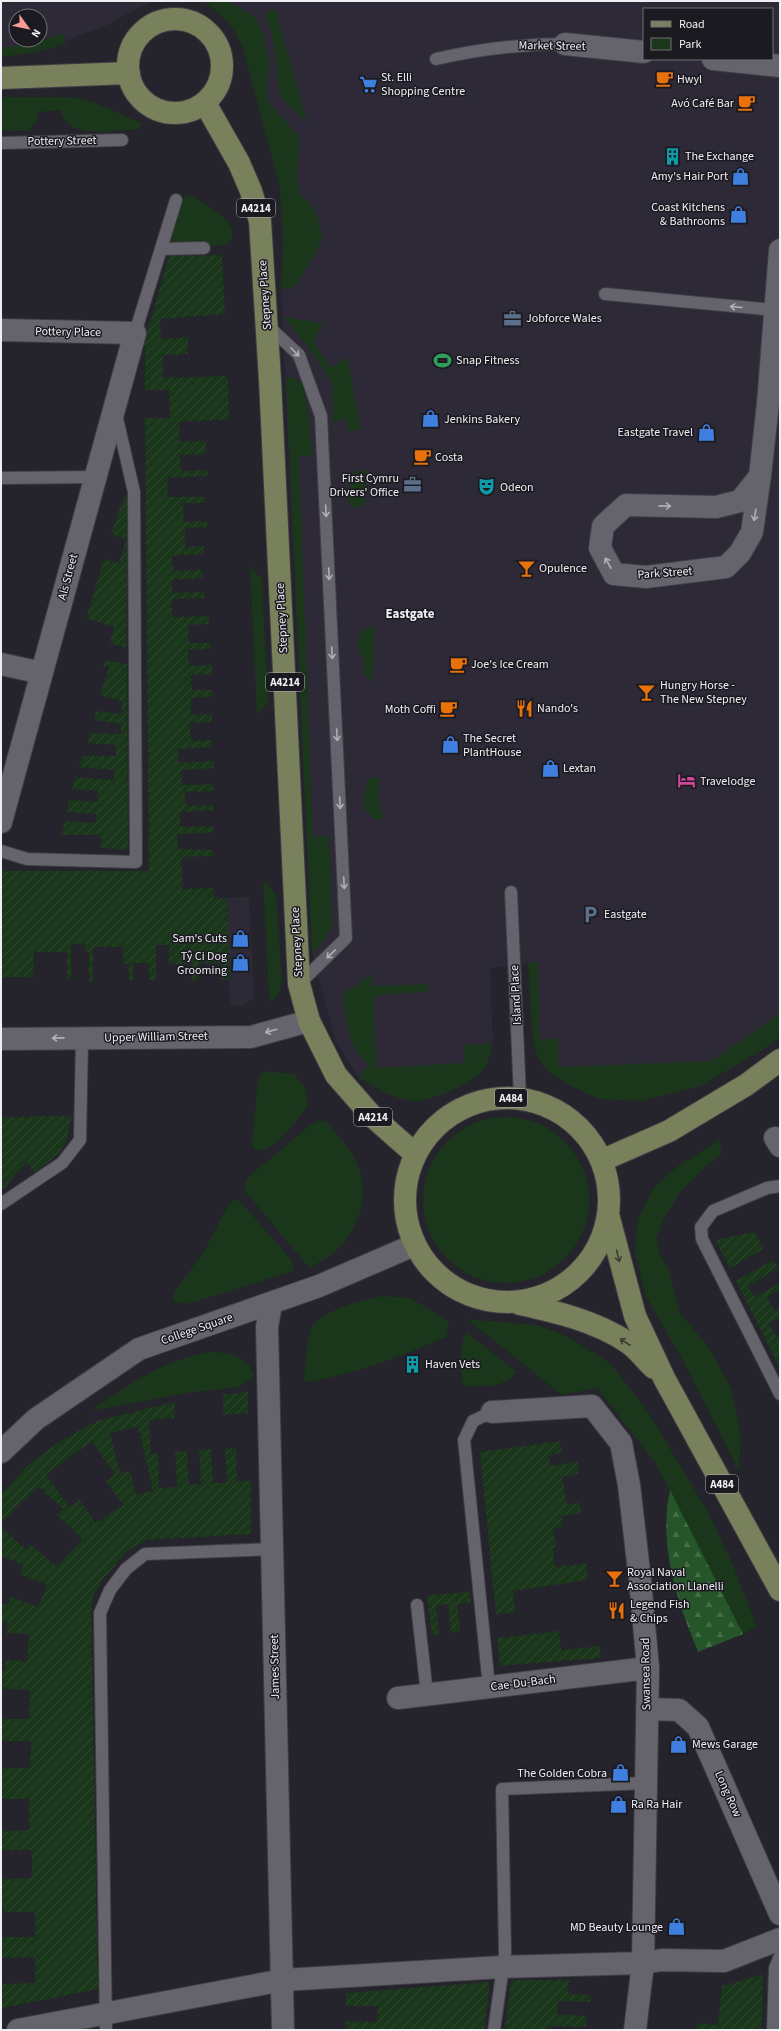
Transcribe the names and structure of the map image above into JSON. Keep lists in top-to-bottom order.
{
  "streets": {
    "main road": ["A4214", "Stepney Place", "A484"],
    "street": [
      "Market Street",
      "Pottery Place",
      "Park Street",
      "Als Street",
      "Upper William Street",
      "College Square",
      "James Street",
      "Swansea Road",
      "Cae-Du-Bach",
      "Long Row"
    ],
    "lane": ["Pottery Street", "Island Place"]
  },
  "crossings": [
    ["Stepney Place", "Upper William Street"],
    ["Stepney Place", "A484"],
    ["Pottery Place", "Als Street"],
    ["Island Place", "A484"],
    ["A484", "College Square"],
    ["College Square", "James Street"],
    ["Swansea Road", "Cae-Du-Bach"],
    ["Swansea Road", "Long Row"]
  ],
  "one_way": ["Upper William Street"],
  "districts": ["Eastgate"],
  "places": {
    "cafe": [
      "Hwyl",
      "Avó Café Bar",
      "Costa",
      "Joe's Ice Cream",
      "Moth Coffi"
    ],
    "supermarket": ["St. Elli Shopping Centre"],
    "building": ["The Exchange", "Haven Vets"],
    "shop": [
      "Amy's Hair Port",
      "Coast Kitchens & Bathrooms",
      "Jenkins Bakery",
      "Eastgate Travel",
      "The Secret PlantHouse",
      "Lextan",
      "Sam's Cuts",
      "Tŷ Ci Dog Grooming",
      "Mews Garage",
      "The Golden Cobra",
      "Ra Ra Hair",
      "MD Beauty Lounge"
    ],
    "office": ["Jobforce Wales", "First Cymru Drivers' Office"],
    "sports": ["Snap Fitness"],
    "theatre": ["Odeon"],
    "bar": ["Opulence", "Hungry Horse - The New Stepney", "Royal Naval Association Llanelli"],
    "restaurant": ["Nando's", "Legend Fish & Chips"],
    "hotel": ["Travelodge"],
    "parking": ["Eastgate"]
  },
  "legend": ["Road", "Park"],
  "north": "bottom right"
}
